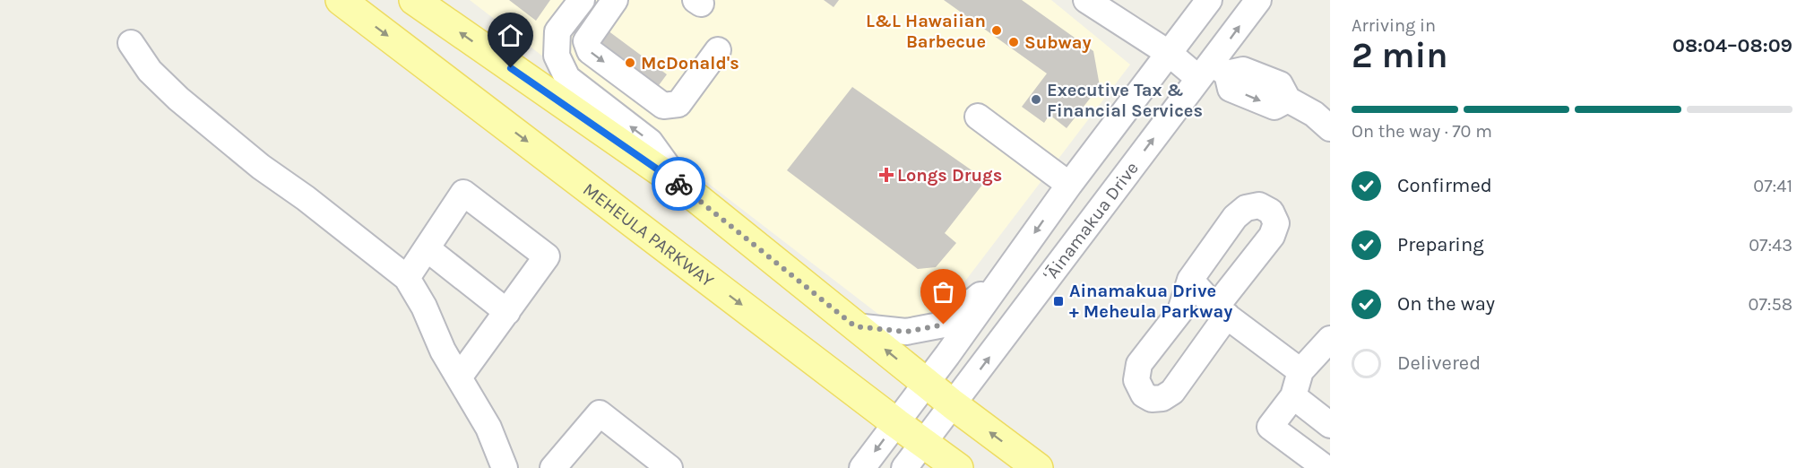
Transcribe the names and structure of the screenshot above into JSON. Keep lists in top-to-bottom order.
{
  "streets": {
    "main road": ["MEHEULA PARKWAY"],
    "street": ["ʻĀinamakua Drive"]
  },
  "crossings": [
    ["ʻĀinamakua Drive", "MEHEULA PARKWAY"]
  ],
  "places": {
    "other": [
      "L&L Hawaiian Barbecue",
      "Subway",
      "McDonald's",
      "Executive Tax & Financial Services"
    ],
    "health": ["Longs Drugs"],
    "transit": ["Ainamakua Drive + Meheula Parkway"]
  },
  "page": {
    "heading": ["2 min", "Arriving in", "08:04–08:09"],
    "bar": "On the way · 70 m",
    "list": [
      ["Confirmed", "07:41"],
      ["Preparing", "07:43"],
      ["On the way", "07:58"],
      "Delivered"
    ]
  }
}
